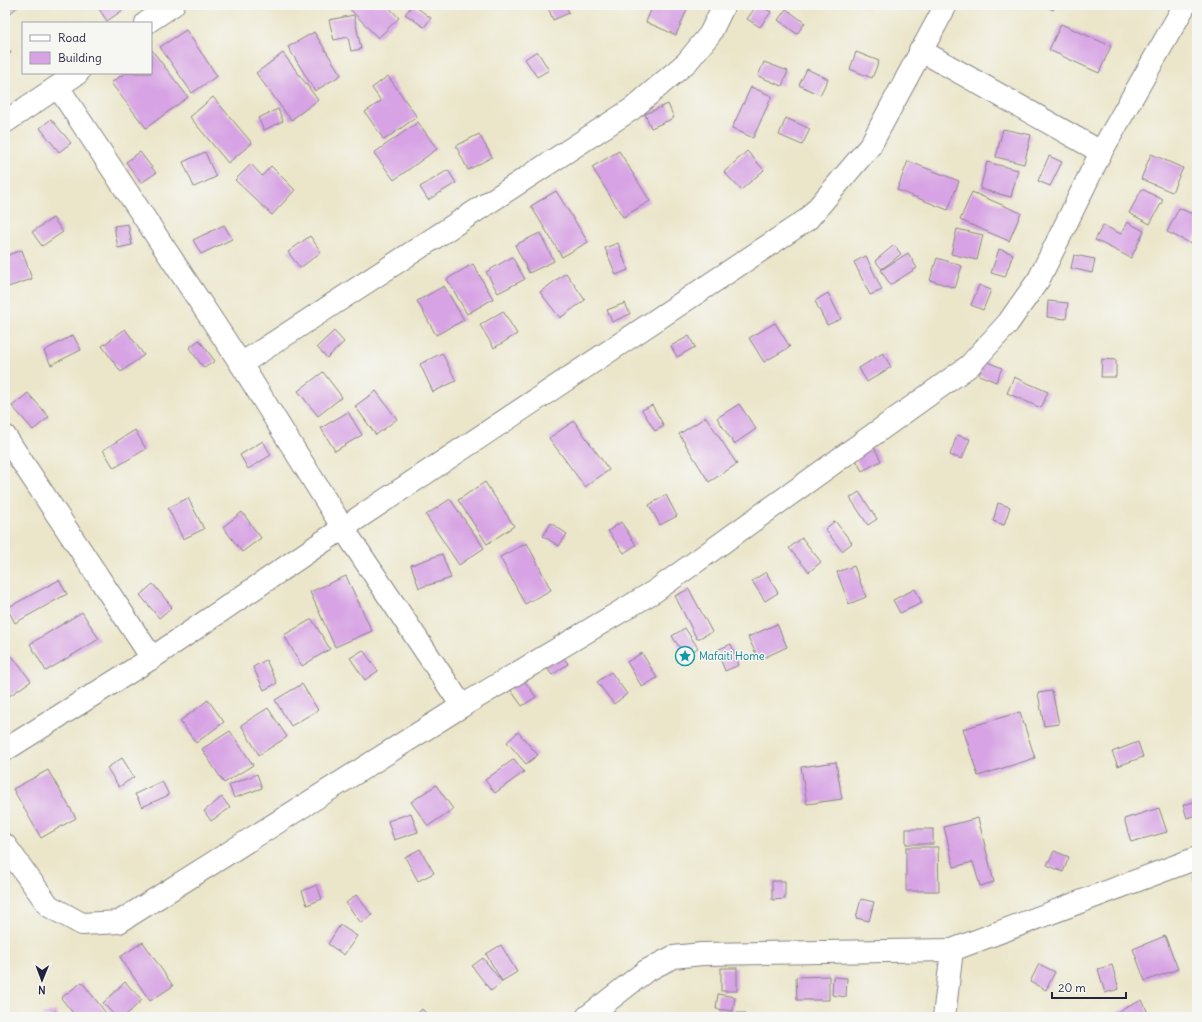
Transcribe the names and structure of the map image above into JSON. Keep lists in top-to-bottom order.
{
  "places": {
    "place": ["Mafaiti Home"]
  },
  "legend": ["Road", "Building"],
  "scale_bar": "20 m",
  "north": "bottom"
}
